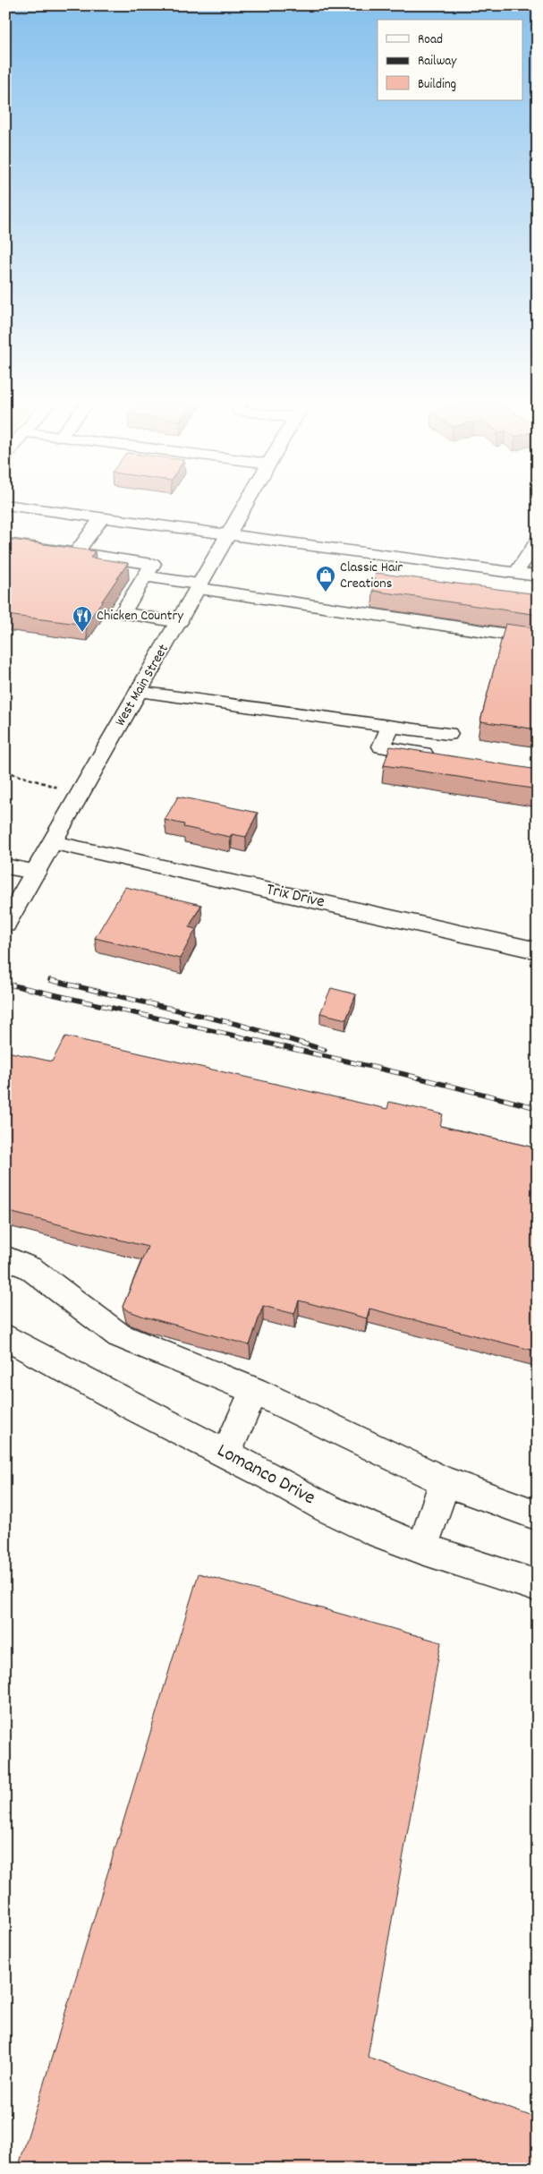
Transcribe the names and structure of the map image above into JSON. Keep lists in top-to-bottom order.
{
  "streets": {
    "street": ["West Main Street", "Trix Drive", "Lomanco Drive"]
  },
  "crossings": [
    ["West Main Street", "Trix Drive"]
  ],
  "places": {
    "shop": ["Classic Hair Creations"],
    "restaurant": ["Chicken Country"]
  },
  "legend": ["Road", "Railway", "Building"]
}
